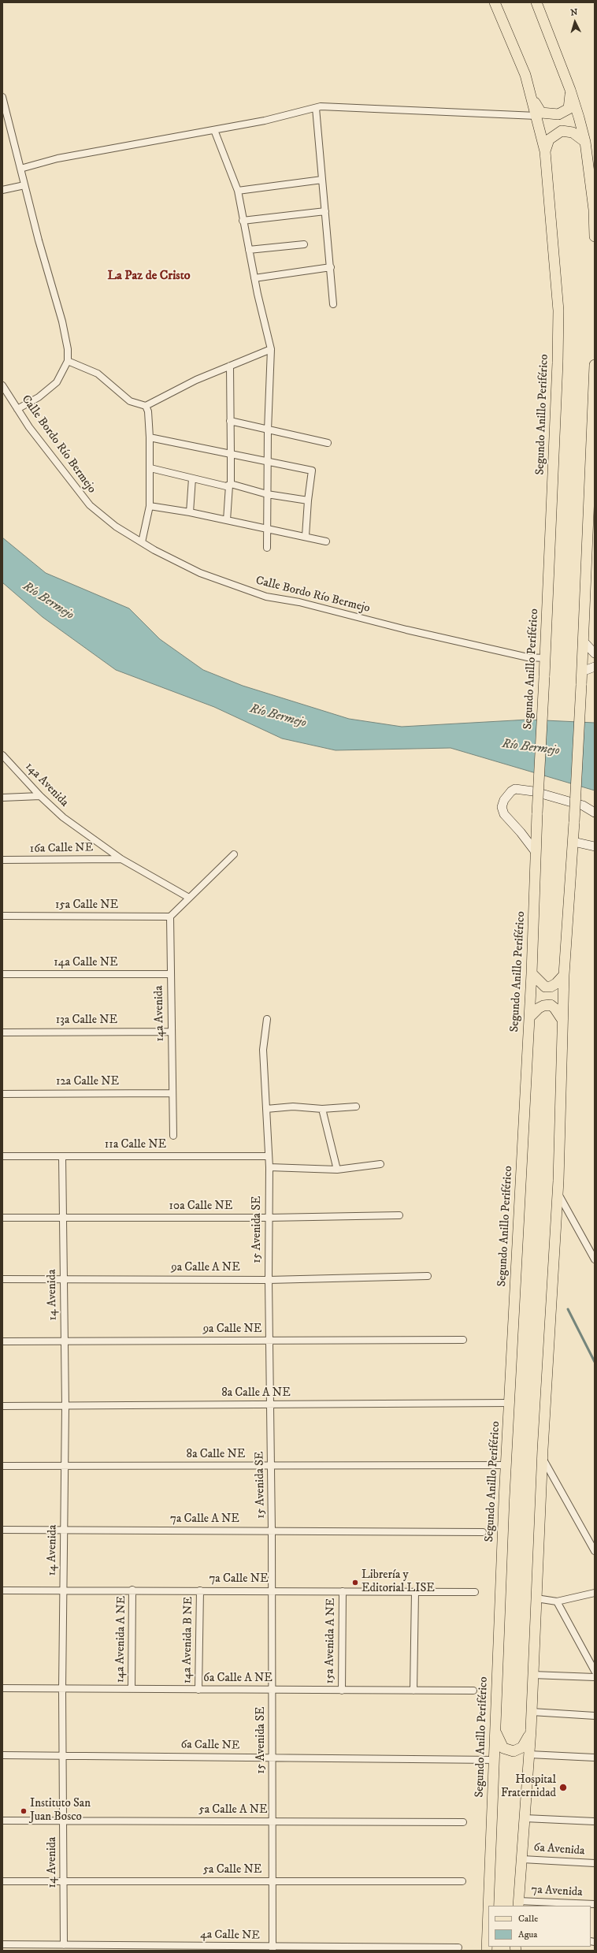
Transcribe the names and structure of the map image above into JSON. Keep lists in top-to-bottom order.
{
  "streets": {
    "main road": ["Segundo Anillo Periférico"],
    "street": [
      "Calle Bordo Río Bermejo",
      "14a Avenida",
      "16a Calle NE",
      "15a Calle NE",
      "14a Calle NE",
      "13a Calle NE",
      "12a Calle NE",
      "11a Calle NE",
      "10a Calle NE",
      "15 Avenida SE",
      "9a Calle A NE",
      "14 Avenida",
      "9a Calle NE",
      "8a Calle A NE",
      "8a Calle NE",
      "7a Calle A NE",
      "7a Calle NE",
      "14a Avenida A NE",
      "14a Avenida B NE",
      "15a Avenida A NE",
      "6a Calle A NE",
      "6a Calle NE",
      "5a Calle A NE",
      "6a Avenida",
      "5a Calle NE",
      "7a Avenida",
      "4a Calle NE"
    ]
  },
  "crossings": [
    ["Segundo Anillo Periférico", "Calle Bordo Río Bermejo"],
    ["Segundo Anillo Periférico", "8a Calle A NE"],
    ["Segundo Anillo Periférico", "8a Calle NE"],
    ["Segundo Anillo Periférico", "6a Calle NE"],
    ["14a Avenida", "16a Calle NE"],
    ["14a Avenida", "15a Calle NE"],
    ["14a Avenida", "14a Calle NE"],
    ["14a Avenida", "13a Calle NE"],
    ["14a Avenida", "12a Calle NE"],
    ["11a Calle NE", "15 Avenida SE"],
    ["11a Calle NE", "14 Avenida"],
    ["10a Calle NE", "15 Avenida SE"],
    ["10a Calle NE", "14 Avenida"],
    ["15 Avenida SE", "9a Calle A NE"],
    ["15 Avenida SE", "9a Calle NE"],
    ["15 Avenida SE", "8a Calle A NE"],
    ["15 Avenida SE", "8a Calle NE"],
    ["15 Avenida SE", "7a Calle A NE"],
    ["15 Avenida SE", "7a Calle NE"],
    ["15 Avenida SE", "6a Calle A NE"],
    ["15 Avenida SE", "6a Calle NE"],
    ["15 Avenida SE", "5a Calle A NE"],
    ["15 Avenida SE", "5a Calle NE"],
    ["15 Avenida SE", "4a Calle NE"],
    ["9a Calle A NE", "14 Avenida"],
    ["14 Avenida", "9a Calle NE"],
    ["14 Avenida", "8a Calle A NE"],
    ["14 Avenida", "8a Calle NE"],
    ["14 Avenida", "7a Calle A NE"],
    ["14 Avenida", "7a Calle NE"],
    ["14 Avenida", "6a Calle A NE"],
    ["14 Avenida", "6a Calle NE"],
    ["14 Avenida", "5a Calle A NE"],
    ["14 Avenida", "5a Calle NE"],
    ["14 Avenida", "4a Calle NE"],
    ["7a Calle NE", "14a Avenida A NE"],
    ["7a Calle NE", "14a Avenida B NE"],
    ["7a Calle NE", "15a Avenida A NE"],
    ["14a Avenida A NE", "6a Calle A NE"],
    ["14a Avenida B NE", "6a Calle A NE"],
    ["15a Avenida A NE", "6a Calle A NE"]
  ],
  "districts": ["La Paz de Cristo"],
  "water": ["Río Bermejo"],
  "places": ["Librería y Editorial LISE", "Hospital Fraternidad", "Instituto San Juan Bosco"],
  "legend": ["Calle", "Agua"],
  "north": "top"
}
